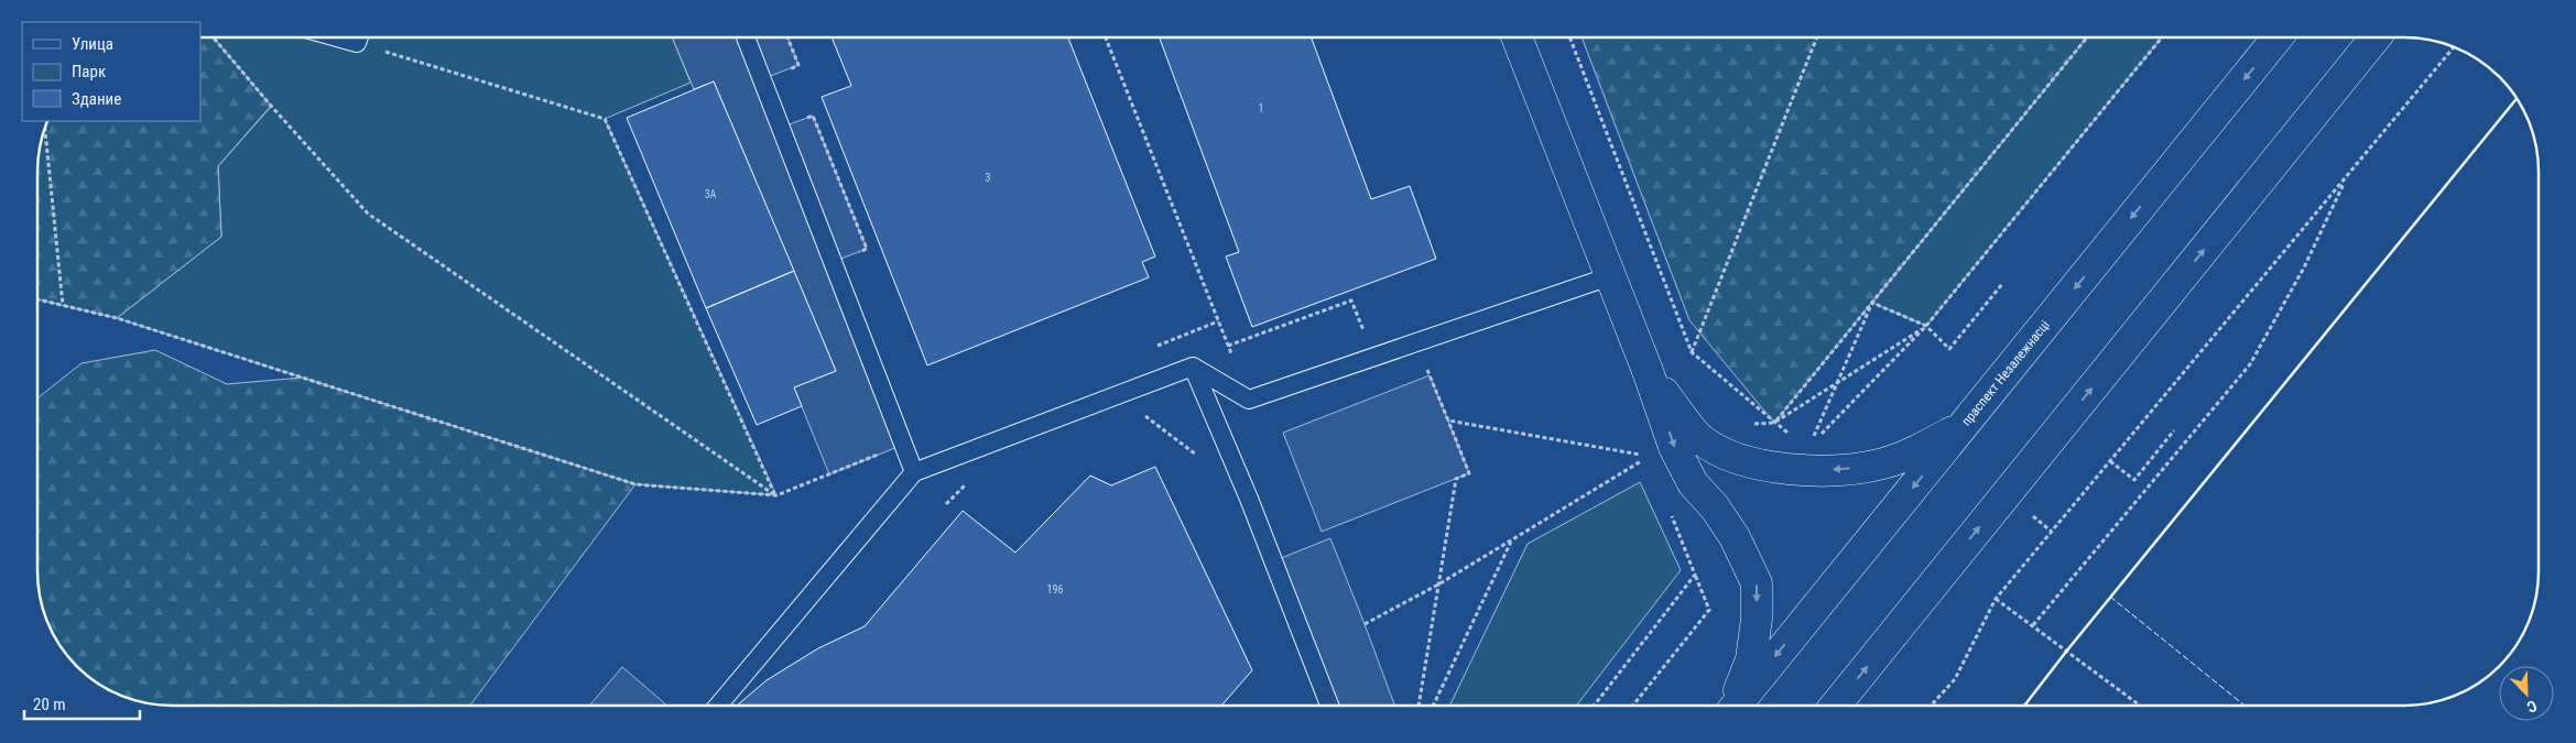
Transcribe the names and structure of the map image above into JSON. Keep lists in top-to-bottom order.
{
  "streets": {
    "main road": ["праспект Незалежнасці"]
  },
  "house_numbers": [
    "1",
    "3",
    "3А",
    "196"
  ],
  "legend": ["Улица", "Парк", "Здание"],
  "scale_bar": "20 m",
  "north": "bottom right"
}
